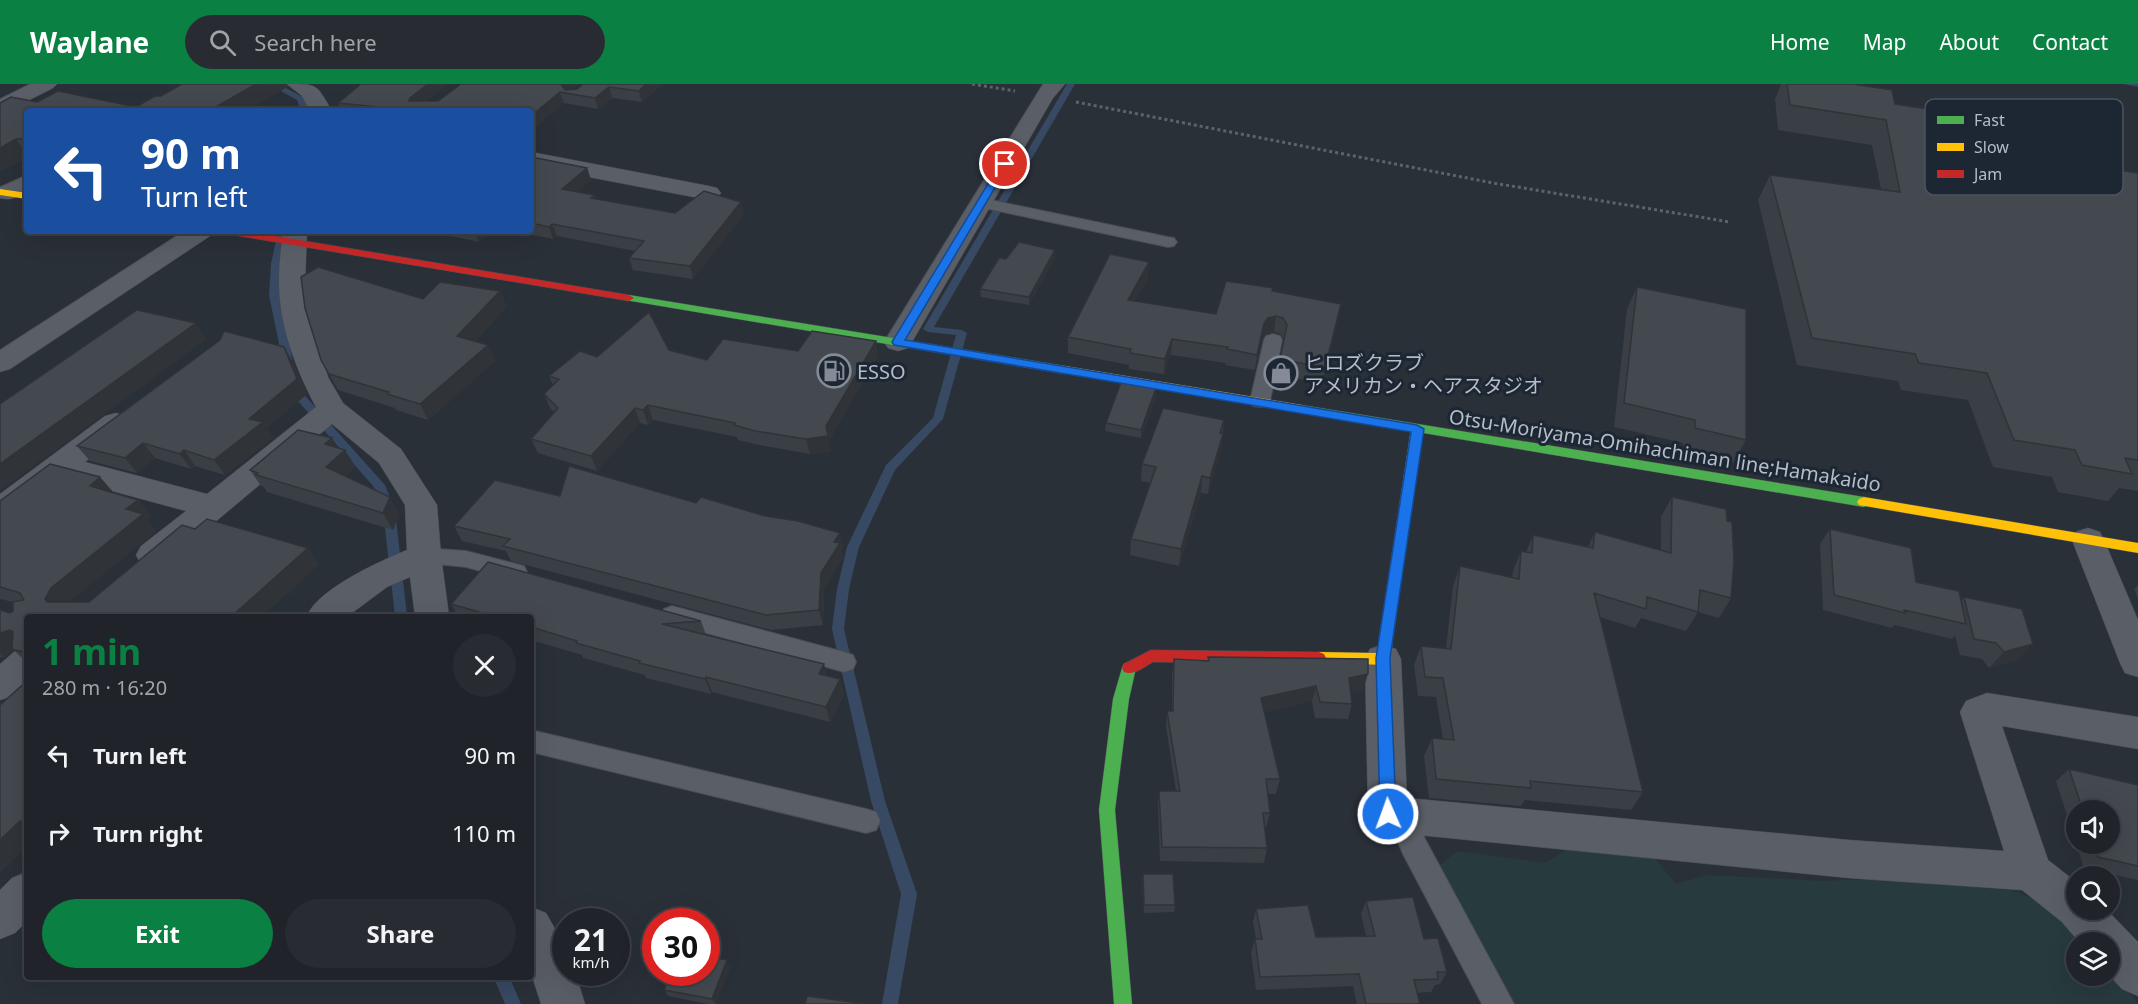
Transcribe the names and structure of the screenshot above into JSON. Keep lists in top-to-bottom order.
{
  "streets": {
    "main road": ["Otsu-Moriyama-Omihachiman line;Hamakaido"]
  },
  "places": {
    "fuel station": ["ESSO"],
    "shop": ["ヒロズクラブ アメリカン・ヘアスタジオ"]
  },
  "legend": ["Fast", "Slow", "Jam"],
  "page": {
    "header": "Waylane",
    "search": "Search here",
    "nav": [
      "Home",
      "Map",
      "About",
      "Contact"
    ],
    "turn": ["90 m", "Turn left"],
    "heading": ["1 min", "280 m · 16:20"],
    "list": [
      {
        "name": "Turn left",
        "value": "90 m"
      },
      {
        "name": "Turn right",
        "value": "110 m"
      }
    ],
    "buttons": ["Exit", "Share"],
    "speed": "21 km/h",
    "limit": "30"
  }
}
